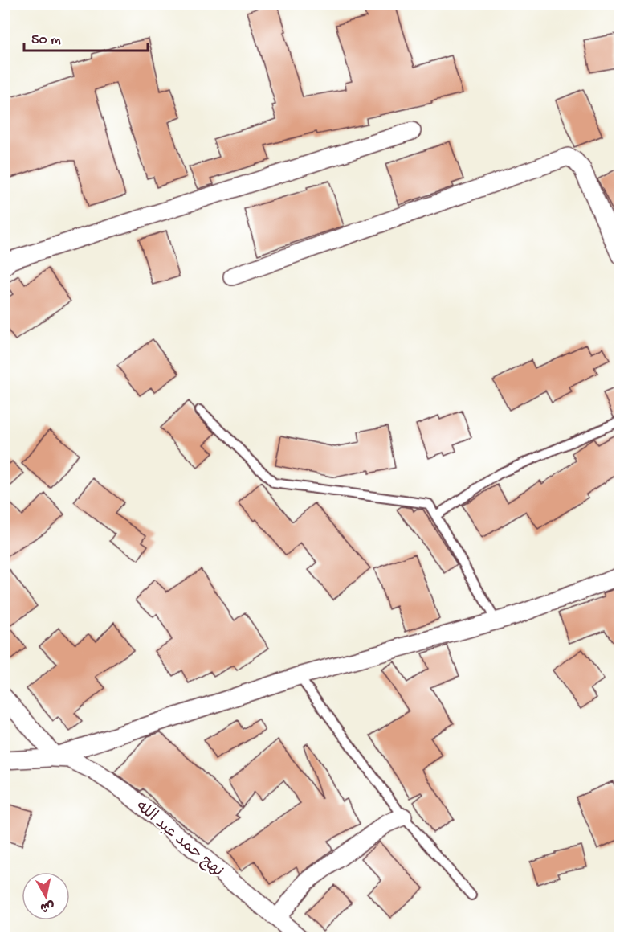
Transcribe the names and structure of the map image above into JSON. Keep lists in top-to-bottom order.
{
  "streets": {
    "street": ["نهج حمد عبد الله"]
  },
  "scale_bar": "50 m",
  "north": "bottom"
}
